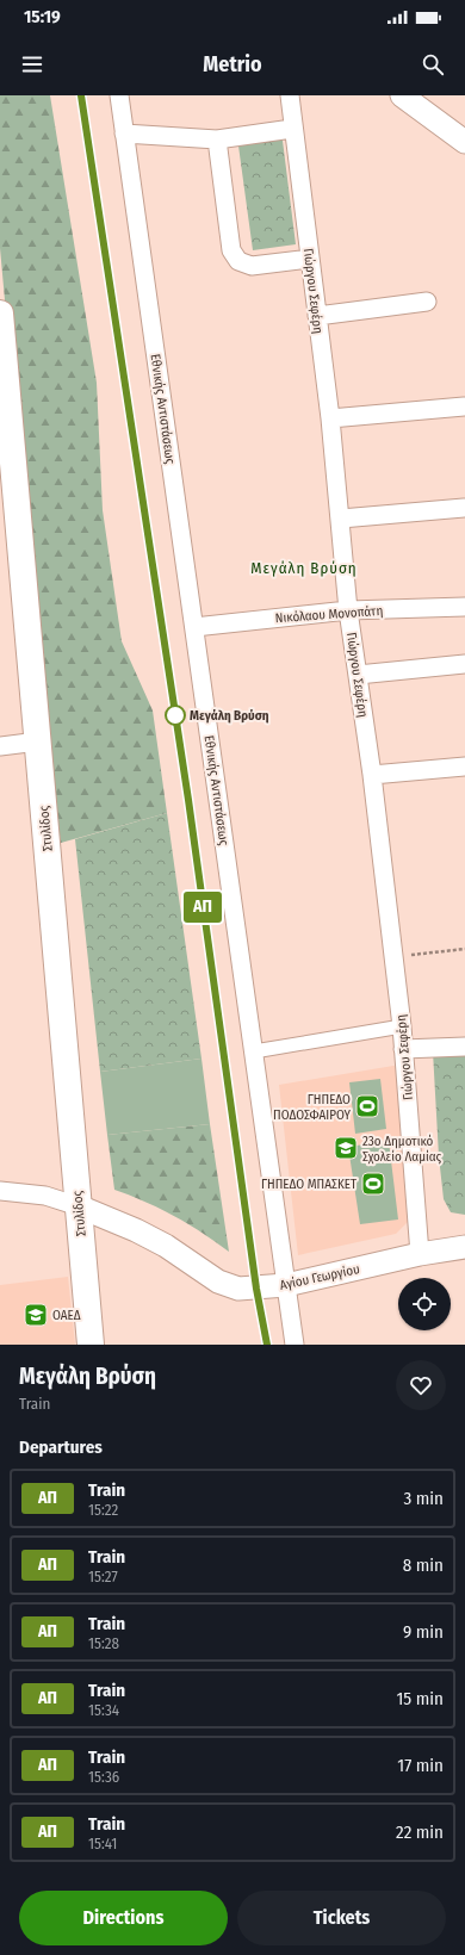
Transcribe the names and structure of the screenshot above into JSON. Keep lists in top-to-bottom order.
{
  "streets": {
    "main road": ["Στυλίδος"],
    "street": [
      "Γιώργου Σεφέρη",
      "Εθνικής Αντιστάσεως",
      "Νικόλαου Μονοπάτη",
      "Αγίου Γεωργίου"
    ]
  },
  "crossings": [
    ["Γιώργου Σεφέρη", "Νικόλαου Μονοπάτη"],
    ["Γιώργου Σεφέρη", "Αγίου Γεωργίου"],
    ["Εθνικής Αντιστάσεως", "Νικόλαου Μονοπάτη"],
    ["Εθνικής Αντιστάσεως", "Αγίου Γεωργίου"],
    ["Στυλίδος", "Αγίου Γεωργίου"]
  ],
  "districts": ["Μεγάλη Βρύση"],
  "places": {
    "other": ["Μεγάλη Βρύση"],
    "sports": ["ΓΗΠΕΔΟ ΠΟΔΟΣΦΑΙΡΟΥ", "ΓΗΠΕΔΟ ΜΠΑΣΚΕΤ"],
    "school or university": ["23ο Δημοτικό Σχολείο Λαμίας", "ΟΑΕΔ"]
  },
  "page": {
    "status": "15:19",
    "header": "Metrio",
    "on_map": "ΑΠ",
    "heading": [
      ["Μεγάλη Βρύση", "Train"],
      "Departures"
    ],
    "list": [
      {
        "mark": "ΑΠ",
        "name": "Train",
        "note": "15:22",
        "value": "3 min"
      },
      {
        "mark": "ΑΠ",
        "name": "Train",
        "note": "15:27",
        "value": "8 min"
      },
      {
        "mark": "ΑΠ",
        "name": "Train",
        "note": "15:28",
        "value": "9 min"
      },
      {
        "mark": "ΑΠ",
        "name": "Train",
        "note": "15:34",
        "value": "15 min"
      },
      {
        "mark": "ΑΠ",
        "name": "Train",
        "note": "15:36",
        "value": "17 min"
      },
      {
        "mark": "ΑΠ",
        "name": "Train",
        "note": "15:41",
        "value": "22 min"
      }
    ],
    "buttons": ["Directions", "Tickets"]
  }
}
